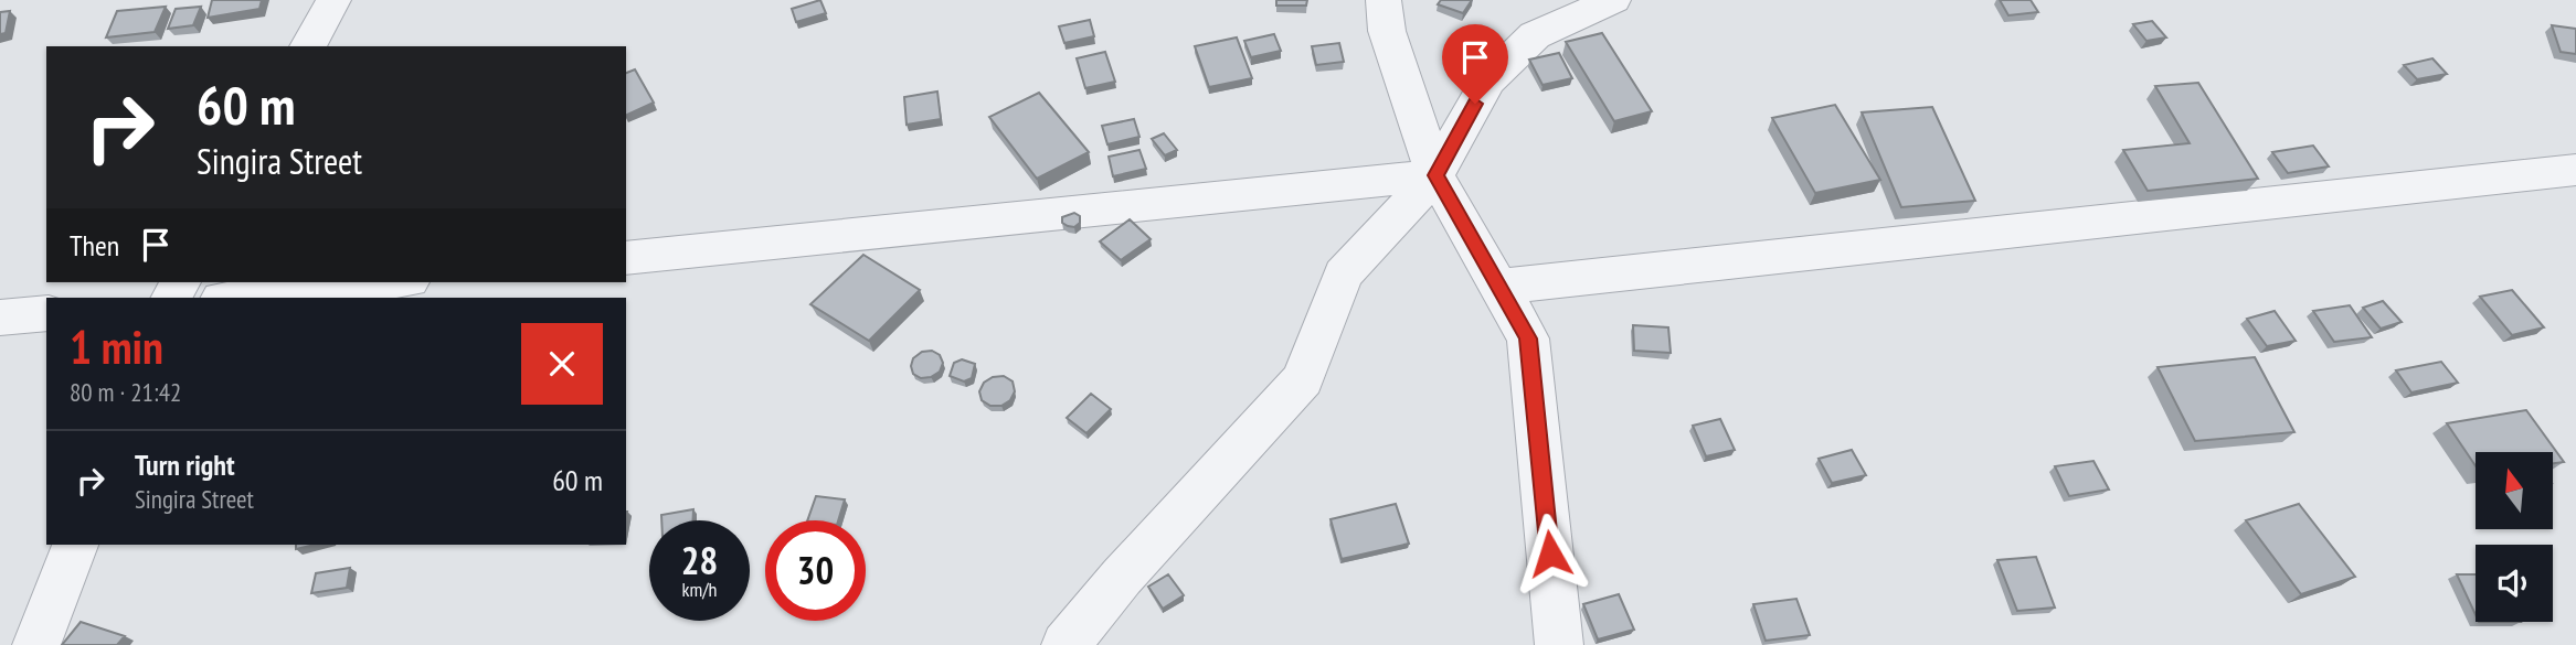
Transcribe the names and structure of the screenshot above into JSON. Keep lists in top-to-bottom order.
{
  "north": "top",
  "page": {
    "turn": ["60 m", "Singira Street"],
    "then": "Then",
    "heading": ["1 min", "80 m · 21:42"],
    "list": [
      {
        "name": "Turn right",
        "note": "Singira Street",
        "value": "60 m"
      }
    ],
    "speed": "28 km/h",
    "limit": "30"
  }
}
